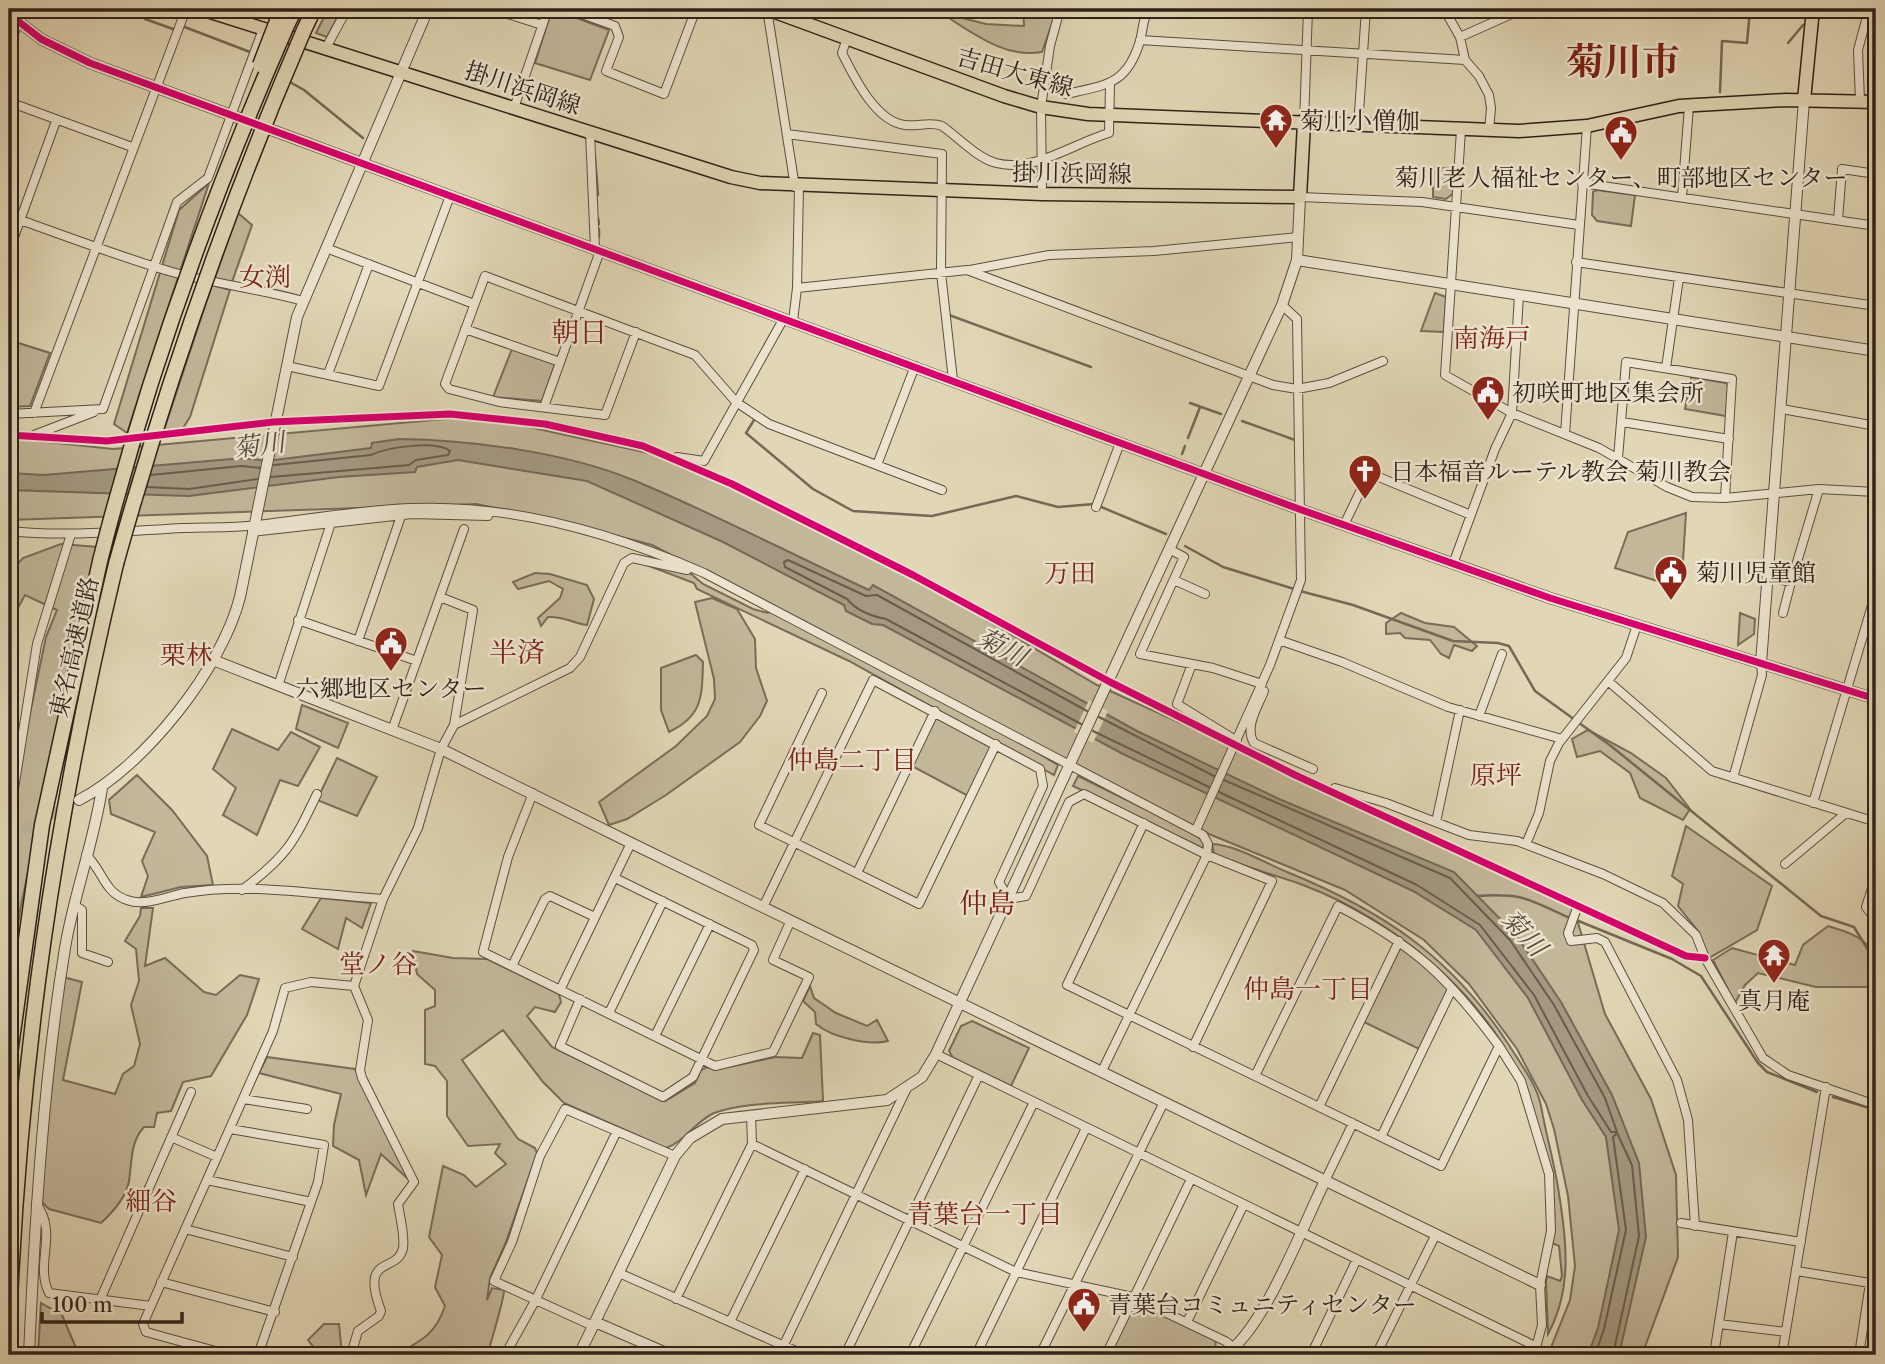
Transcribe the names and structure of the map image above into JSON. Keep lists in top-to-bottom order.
{
  "streets": {
    "highway": ["東名高速道路"],
    "main road": ["吉田大東線", "掛川浜岡線"]
  },
  "districts": [
    "菊川市",
    "女渕",
    "朝日",
    "南海戸",
    "万田",
    "半済",
    "栗林",
    "仲島二丁目",
    "原坪",
    "仲島",
    "堂ノ谷",
    "仲島一丁目",
    "細谷",
    "青葉台一丁目"
  ],
  "water": ["菊川"],
  "places": {
    "temple": ["菊川小僧伽", "真月庵"],
    "public building": [
      "菊川老人福祉センター、町部地区センター",
      "初咲町地区集会所",
      "菊川児童館",
      "六郷地区センター",
      "青葉台コミュニティセンター"
    ],
    "church": ["日本福音ルーテル教会 菊川教会"]
  },
  "scale_bar": "100 m"
}
